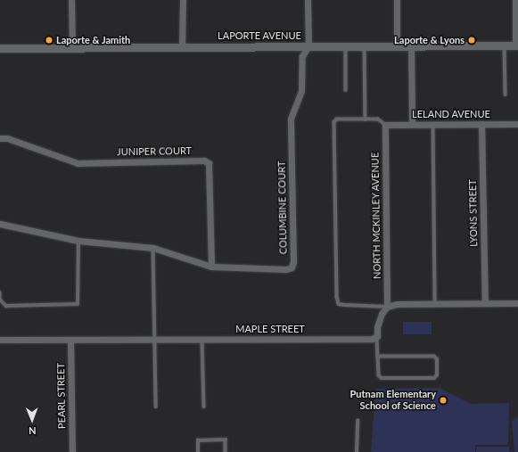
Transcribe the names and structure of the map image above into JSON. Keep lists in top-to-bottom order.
{
  "streets": {
    "street": [
      "LAPORTE AVENUE",
      "LELAND AVENUE",
      "JUNIPER COURT",
      "COLUMBINE COURT",
      "LYONS STREET",
      "NORTH MCKINLEY AVENUE",
      "MAPLE STREET",
      "PEARL STREET"
    ]
  },
  "crossings": [
    ["LAPORTE AVENUE", "COLUMBINE COURT"],
    ["LELAND AVENUE", "LYONS STREET"],
    ["LELAND AVENUE", "NORTH MCKINLEY AVENUE"],
    ["JUNIPER COURT", "COLUMBINE COURT"],
    ["MAPLE STREET", "PEARL STREET"]
  ],
  "places": ["Laporte & Jamith", "Laporte & Lyons", "Putnam Elementary School of Science"],
  "north": "bottom"
}
